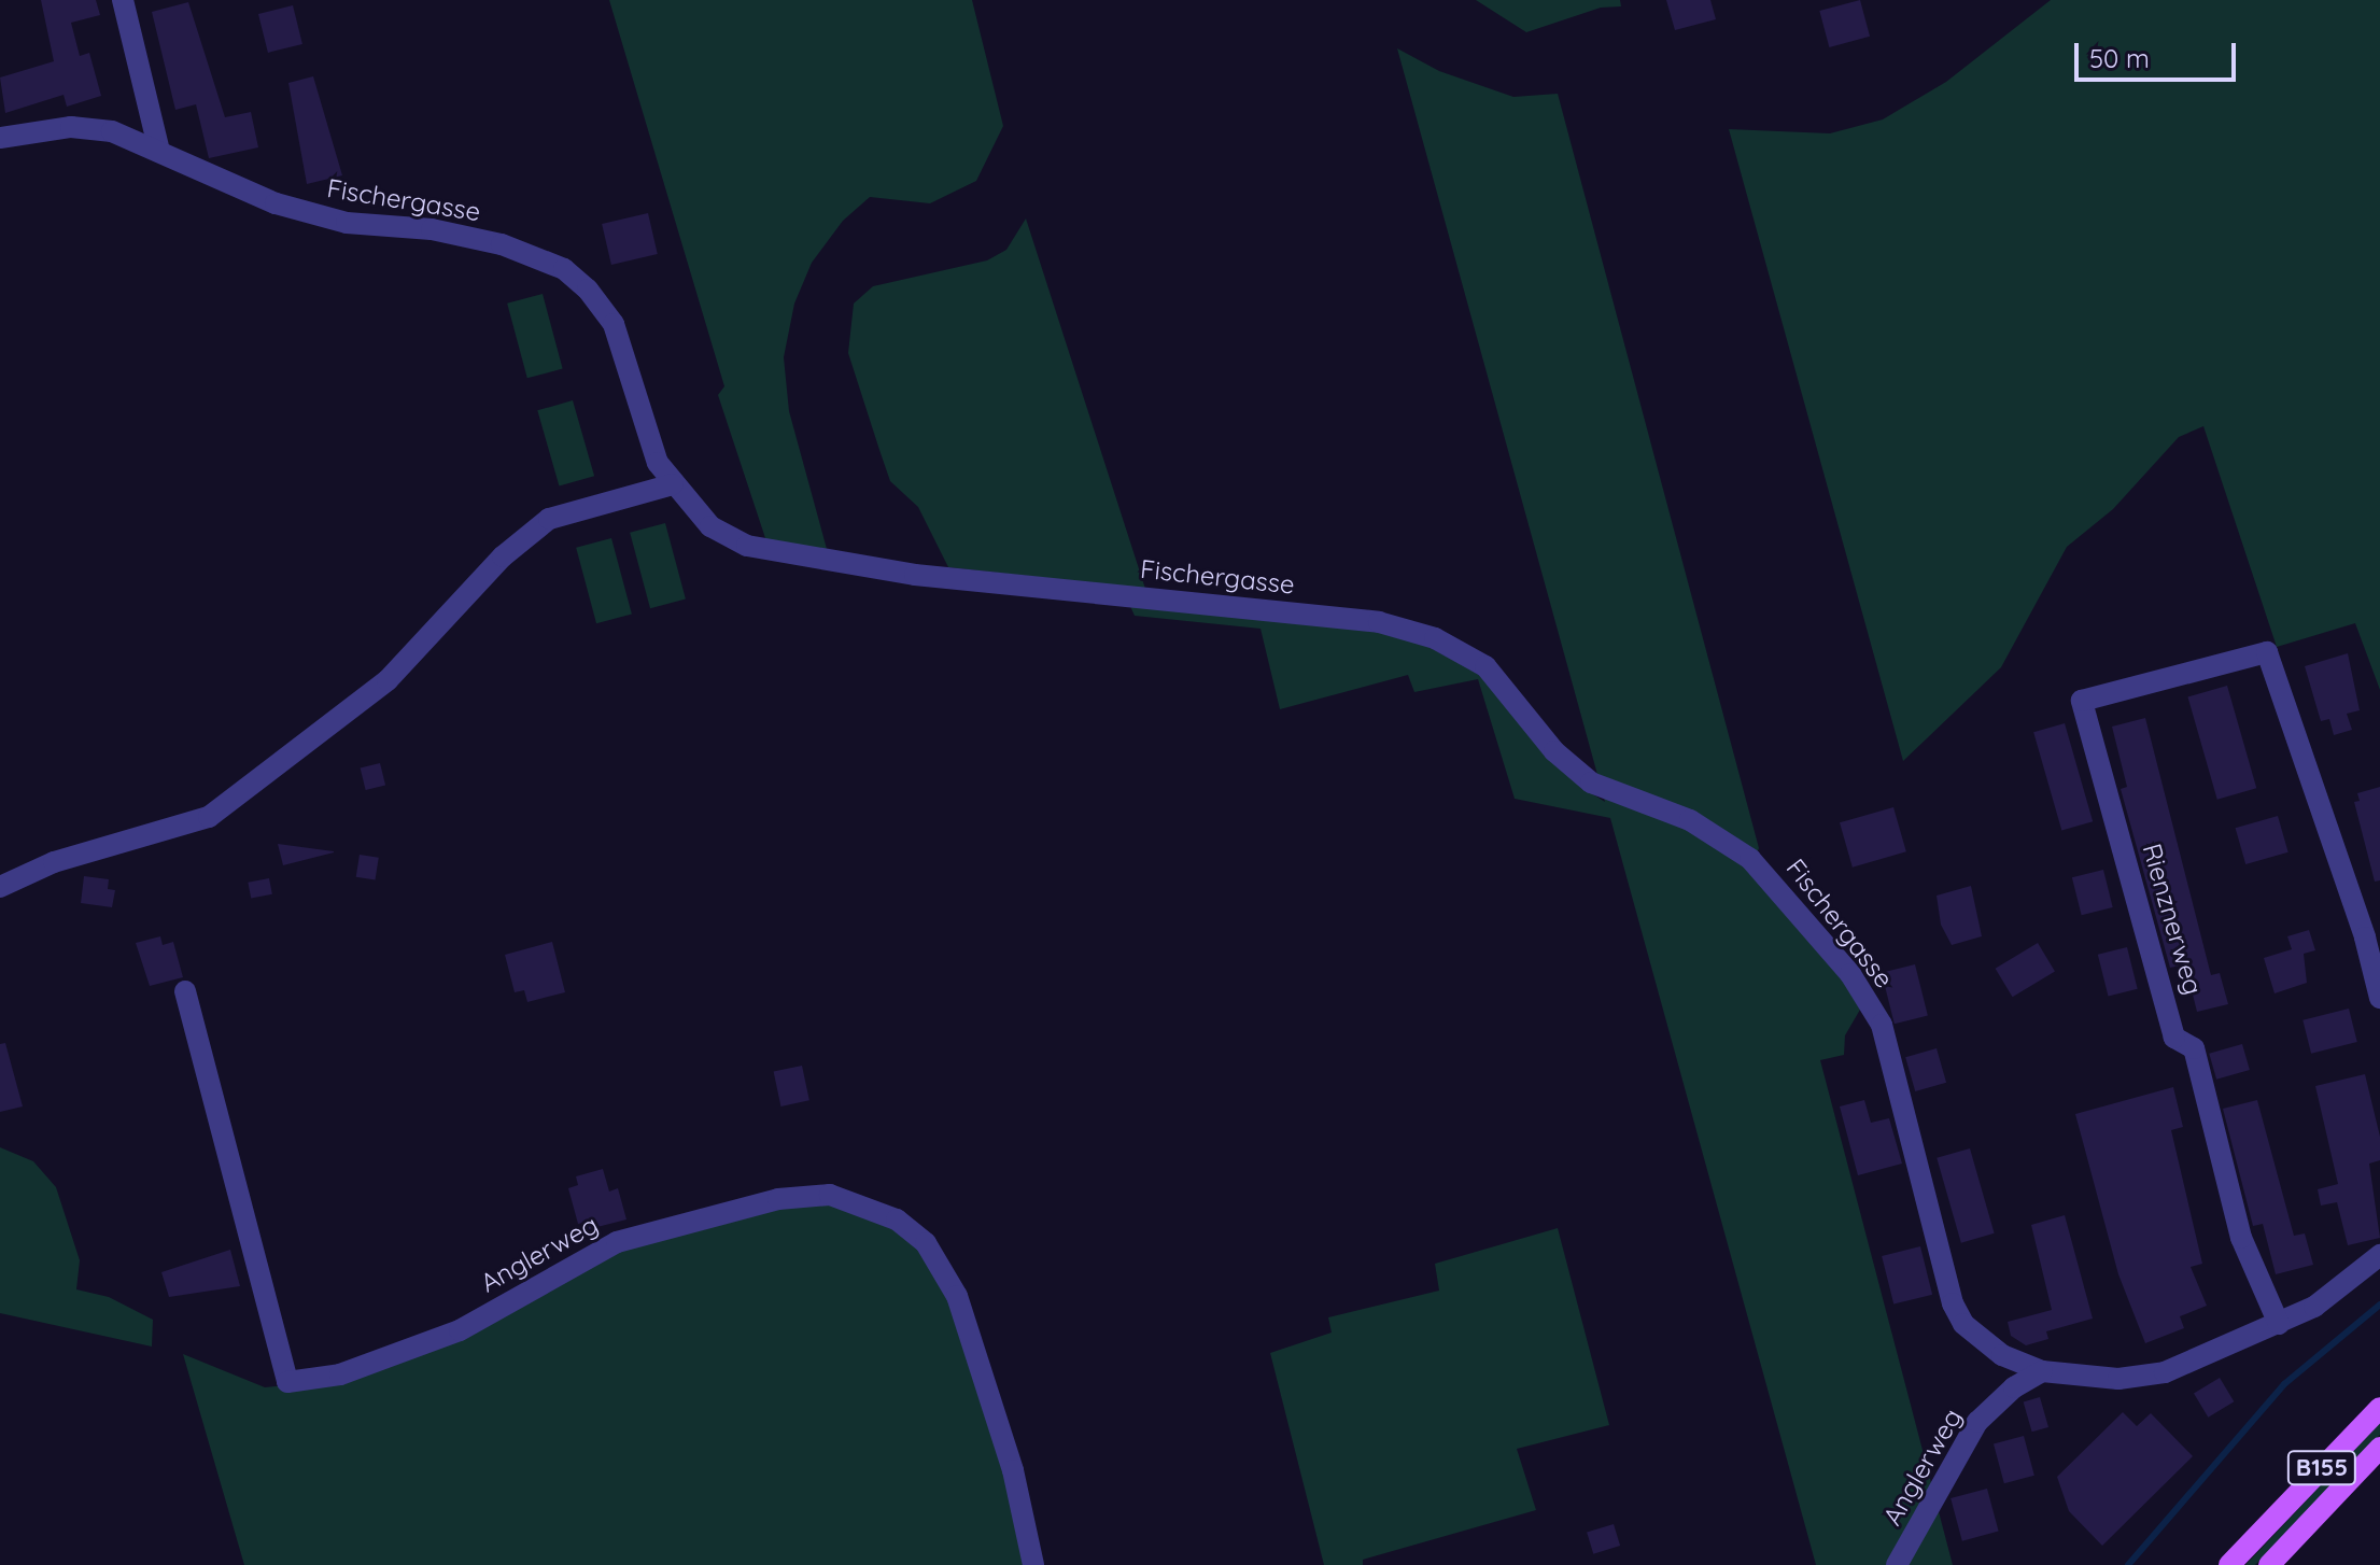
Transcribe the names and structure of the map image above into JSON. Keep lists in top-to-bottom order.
{
  "streets": {
    "main road": ["B155"],
    "street": ["Fischergasse", "Rienznerweg", "Anglerweg"]
  },
  "crossings": [
    ["Fischergasse", "Rienznerweg"],
    ["Fischergasse", "Anglerweg"]
  ],
  "scale_bar": "50 m"
}
